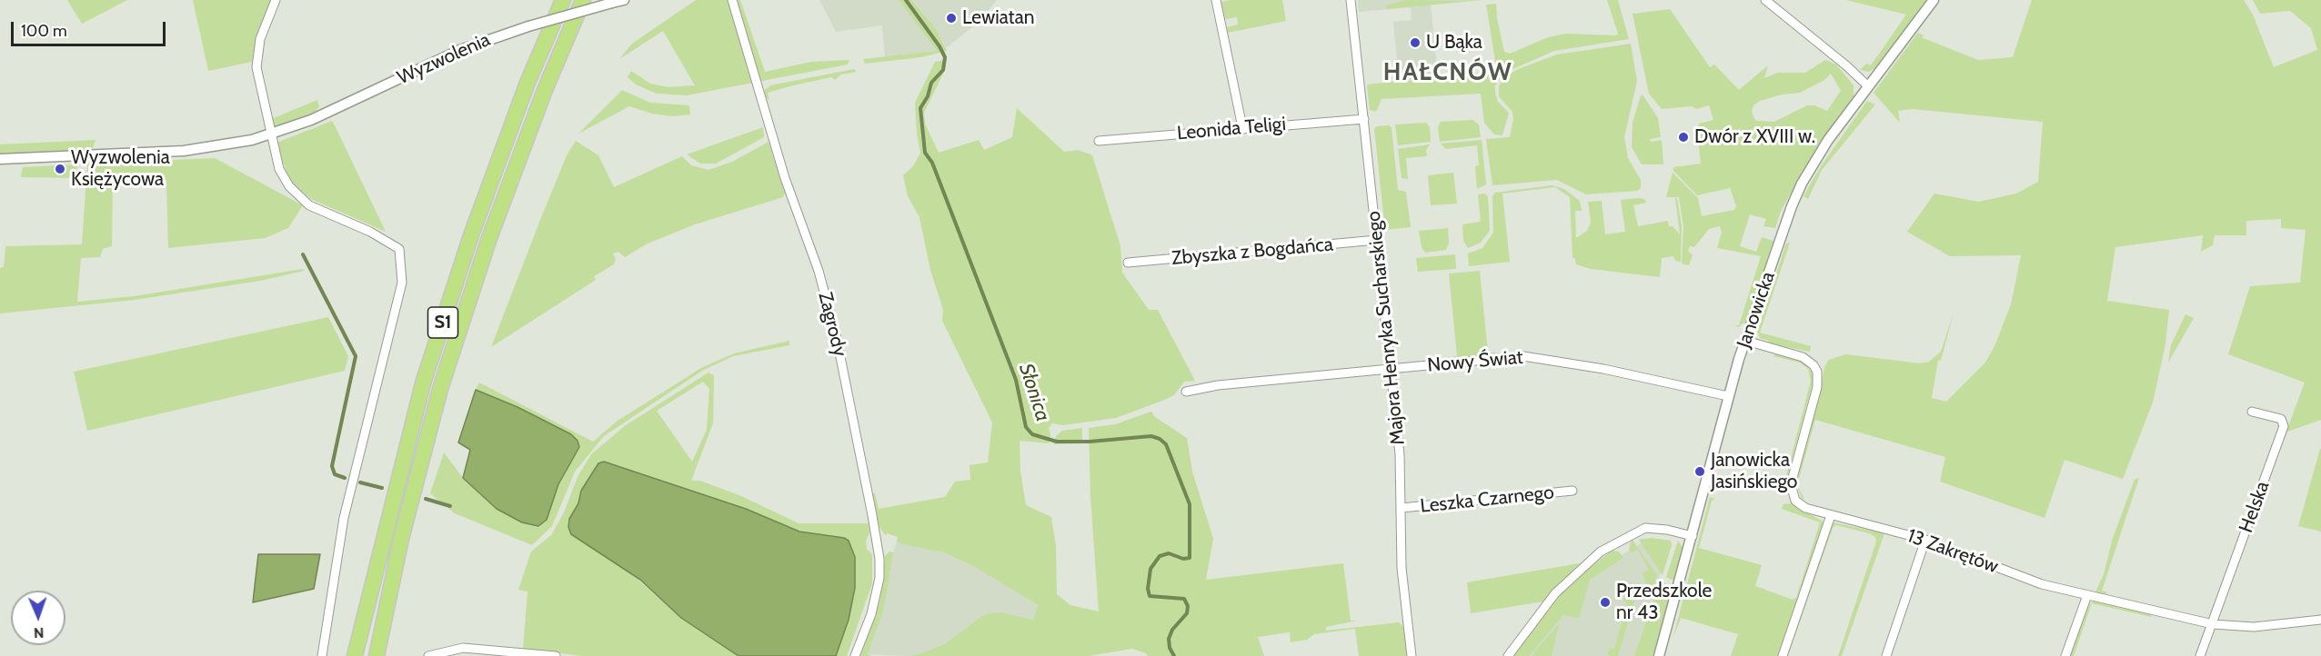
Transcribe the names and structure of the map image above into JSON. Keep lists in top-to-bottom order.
{
  "streets": {
    "highway": ["S1"],
    "street": [
      "Wyzwolenia",
      "Leonida Teligi",
      "Zbyszka z Bogdańca",
      "Janowicka",
      "Zagrody",
      "Majora Henryka Sucharskiego",
      "Nowy Świat",
      "Leszka Czarnego",
      "Helska",
      "13 Zakrętów"
    ]
  },
  "crossings": [
    ["Leonida Teligi", "Majora Henryka Sucharskiego"],
    ["Zbyszka z Bogdańca", "Majora Henryka Sucharskiego"],
    ["Janowicka", "Nowy Świat"],
    ["Janowicka", "13 Zakrętów"],
    ["Majora Henryka Sucharskiego", "Nowy Świat"],
    ["Majora Henryka Sucharskiego", "Leszka Czarnego"],
    ["Helska", "13 Zakrętów"]
  ],
  "districts": ["HAŁCNÓW"],
  "water": ["Słonica"],
  "places": [
    "Lewiatan",
    "U Bąka",
    "Dwór z XVIII w.",
    "Wyzwolenia Księżycowa",
    "Janowicka Jasińskiego",
    "Przedszkole nr 43"
  ],
  "scale_bar": "100 m",
  "north": "bottom"
}
